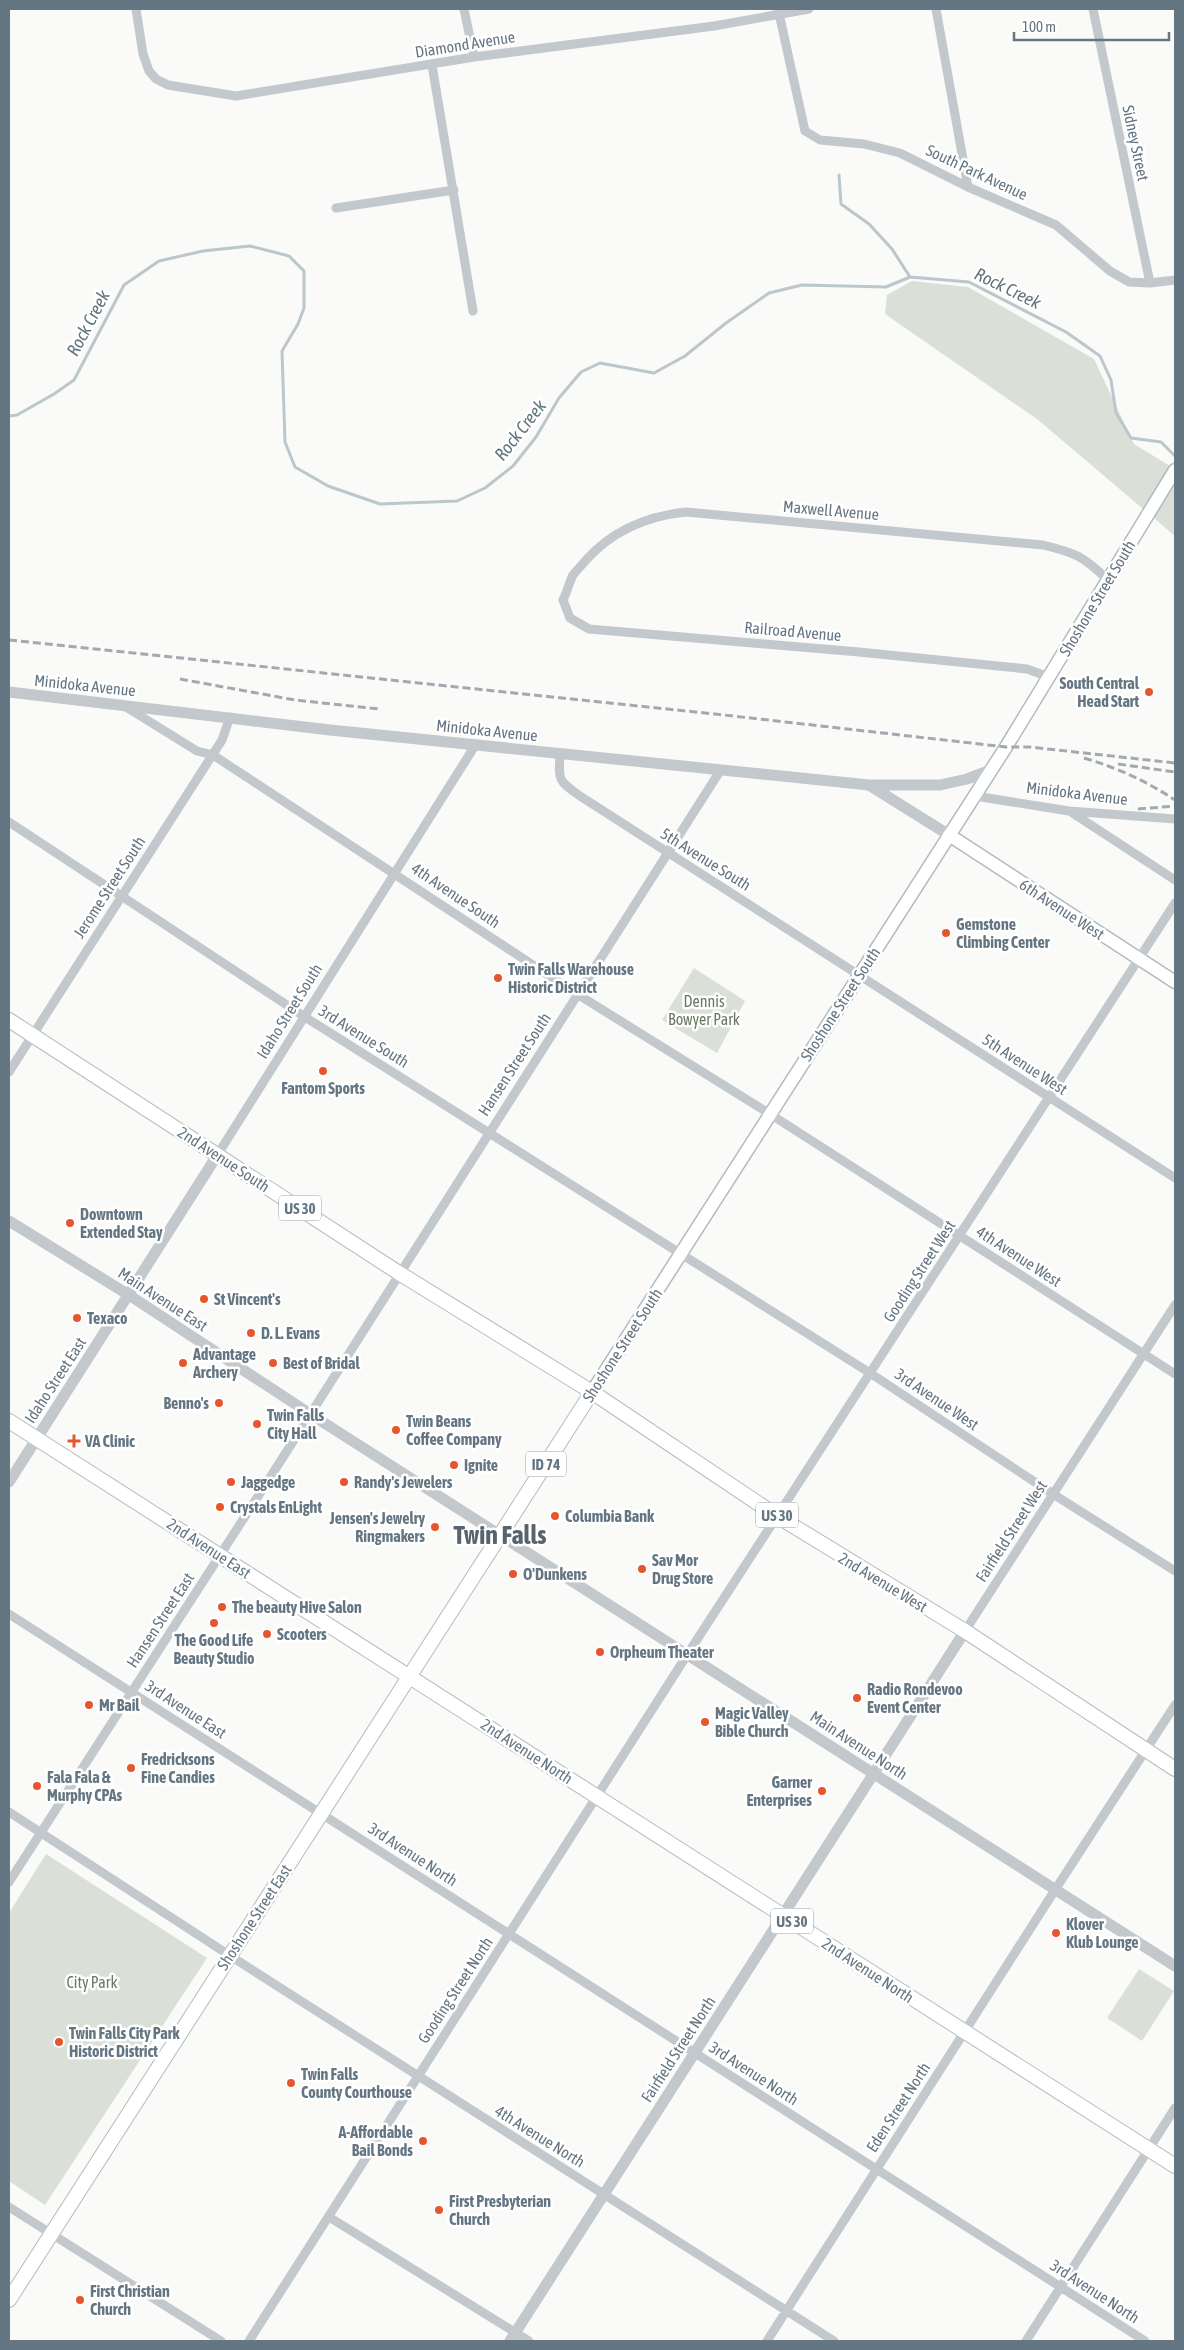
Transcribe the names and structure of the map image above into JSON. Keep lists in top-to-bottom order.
{
  "streets": {
    "main road": [
      "Shoshone Street South",
      "6th Avenue West",
      "2nd Avenue South",
      "US 30",
      "ID 74",
      "2nd Avenue East",
      "2nd Avenue West",
      "2nd Avenue North",
      "Shoshone Street East"
    ],
    "street": [
      "Diamond Avenue",
      "Sidney Street",
      "South Park Avenue",
      "Maxwell Avenue",
      "Railroad Avenue",
      "Minidoka Avenue",
      "5th Avenue South",
      "Jerome Street South",
      "4th Avenue South",
      "Idaho Street South",
      "3rd Avenue South",
      "Hansen Street South",
      "5th Avenue West",
      "4th Avenue West",
      "Gooding Street West",
      "Main Avenue East",
      "Idaho Street East",
      "3rd Avenue West",
      "Fairfield Street West",
      "Hansen Street East",
      "3rd Avenue East",
      "Main Avenue North",
      "3rd Avenue North",
      "Gooding Street North",
      "Fairfield Street North",
      "Eden Street North",
      "4th Avenue North"
    ]
  },
  "crossings": [
    ["Diamond Avenue", "South Park Avenue"],
    ["Sidney Street", "South Park Avenue"],
    ["Maxwell Avenue", "Shoshone Street South"],
    ["Maxwell Avenue", "Railroad Avenue"],
    ["Shoshone Street South", "Railroad Avenue"],
    ["Shoshone Street South", "Minidoka Avenue"],
    ["Shoshone Street South", "5th Avenue South"],
    ["Shoshone Street South", "4th Avenue South"],
    ["Shoshone Street South", "6th Avenue West"],
    ["Shoshone Street South", "3rd Avenue South"],
    ["Shoshone Street South", "5th Avenue West"],
    ["Shoshone Street South", "2nd Avenue South"],
    ["Shoshone Street South", "4th Avenue West"],
    ["Shoshone Street South", "Main Avenue East"],
    ["Shoshone Street South", "3rd Avenue West"],
    ["Shoshone Street South", "2nd Avenue West"],
    ["Shoshone Street South", "Main Avenue North"],
    ["Shoshone Street South", "Shoshone Street East"],
    ["Minidoka Avenue", "5th Avenue South"],
    ["Minidoka Avenue", "Jerome Street South"],
    ["Minidoka Avenue", "4th Avenue South"],
    ["Minidoka Avenue", "6th Avenue West"],
    ["Minidoka Avenue", "Idaho Street South"],
    ["Minidoka Avenue", "Hansen Street South"],
    ["5th Avenue South", "Hansen Street South"],
    ["5th Avenue South", "5th Avenue West"],
    ["Jerome Street South", "4th Avenue South"],
    ["Jerome Street South", "3rd Avenue South"],
    ["Jerome Street South", "2nd Avenue South"],
    ["4th Avenue South", "Idaho Street South"],
    ["4th Avenue South", "Hansen Street South"],
    ["4th Avenue South", "4th Avenue West"],
    ["6th Avenue West", "Gooding Street West"],
    ["Idaho Street South", "3rd Avenue South"],
    ["Idaho Street South", "2nd Avenue South"],
    ["Idaho Street South", "Main Avenue East"],
    ["Idaho Street South", "Idaho Street East"],
    ["3rd Avenue South", "Hansen Street South"],
    ["3rd Avenue South", "3rd Avenue West"],
    ["Hansen Street South", "2nd Avenue South"],
    ["Hansen Street South", "Hansen Street East"],
    ["5th Avenue West", "Gooding Street West"],
    ["2nd Avenue South", "2nd Avenue West"],
    ["2nd Avenue South", "Hansen Street East"],
    ["4th Avenue West", "Gooding Street West"],
    ["4th Avenue West", "Fairfield Street West"],
    ["Gooding Street West", "3rd Avenue West"],
    ["Gooding Street West", "2nd Avenue West"],
    ["Gooding Street West", "Main Avenue North"],
    ["Gooding Street West", "Gooding Street North"],
    ["Main Avenue East", "Idaho Street East"],
    ["Main Avenue East", "Hansen Street East"],
    ["Main Avenue East", "Main Avenue North"],
    ["Main Avenue East", "Shoshone Street East"],
    ["Idaho Street East", "2nd Avenue East"],
    ["3rd Avenue West", "Fairfield Street West"],
    ["Fairfield Street West", "2nd Avenue West"],
    ["Fairfield Street West", "Main Avenue North"],
    ["Fairfield Street West", "Fairfield Street North"],
    ["2nd Avenue East", "Hansen Street East"],
    ["2nd Avenue East", "2nd Avenue North"],
    ["2nd Avenue East", "Shoshone Street East"],
    ["2nd Avenue West", "Eden Street North"],
    ["Hansen Street East", "3rd Avenue East"],
    ["Hansen Street East", "4th Avenue North"],
    ["3rd Avenue East", "3rd Avenue North"],
    ["3rd Avenue East", "Shoshone Street East"],
    ["Main Avenue North", "Shoshone Street East"],
    ["Main Avenue North", "Gooding Street North"],
    ["Main Avenue North", "Fairfield Street North"],
    ["Main Avenue North", "Eden Street North"],
    ["2nd Avenue North", "Shoshone Street East"],
    ["2nd Avenue North", "Gooding Street North"],
    ["2nd Avenue North", "Fairfield Street North"],
    ["2nd Avenue North", "Eden Street North"],
    ["3rd Avenue North", "Shoshone Street East"],
    ["3rd Avenue North", "Gooding Street North"],
    ["3rd Avenue North", "Fairfield Street North"],
    ["3rd Avenue North", "Eden Street North"],
    ["Shoshone Street East", "4th Avenue North"],
    ["Gooding Street North", "4th Avenue North"],
    ["Fairfield Street North", "4th Avenue North"],
    ["Eden Street North", "4th Avenue North"]
  ],
  "districts": ["Twin Falls"],
  "water": ["Rock Creek"],
  "parks": ["Dennis Bowyer Park", "City Park"],
  "places": {
    "other": [
      "South Central Head Start",
      "Gemstone Climbing Center",
      "Twin Falls Warehouse Historic District",
      "Fantom Sports",
      "Downtown Extended Stay",
      "St Vincent's",
      "Texaco",
      "D. L. Evans",
      "Advantage Archery",
      "Best of Bridal",
      "Benno's",
      "Twin Falls City Hall",
      "Twin Beans Coffee Company",
      "Ignite",
      "Jaggedge",
      "Randy's Jewelers",
      "Crystals EnLight",
      "Columbia Bank",
      "Jensen's Jewelry Ringmakers",
      "Sav Mor Drug Store",
      "O'Dunkens",
      "The beauty Hive Salon",
      "The Good Life Beauty Studio",
      "Scooters",
      "Orpheum Theater",
      "Radio Rondevoo Event Center",
      "Mr Bail",
      "Magic Valley Bible Church",
      "Fredricksons Fine Candies",
      "Fala Fala & Murphy CPAs",
      "Garner Enterprises",
      "Klover Klub Lounge",
      "Twin Falls City Park Historic District",
      "Twin Falls County Courthouse",
      "A-Affordable Bail Bonds",
      "First Presbyterian Church",
      "First Christian Church"
    ],
    "health": ["VA Clinic"]
  },
  "scale_bar": "100 m"
}
